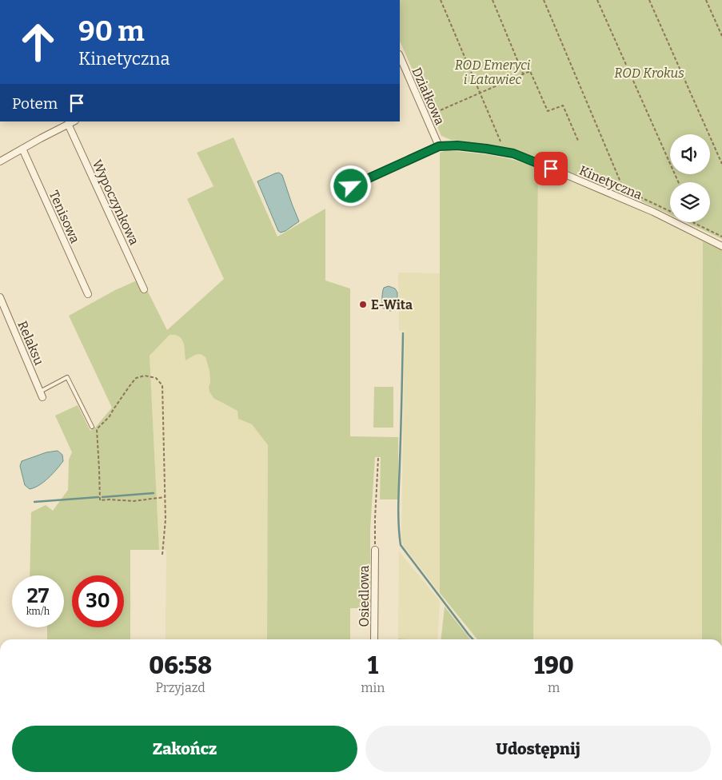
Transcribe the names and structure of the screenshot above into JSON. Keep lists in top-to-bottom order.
{
  "streets": {
    "street": [
      "Działkowa",
      "Kinetyczna",
      "Wypoczynkowa",
      "Tenisowa",
      "Relaksu",
      "Osiedlowa"
    ]
  },
  "crossings": [
    ["Działkowa", "Kinetyczna"]
  ],
  "parks": ["ROD Emeryci i Latawiec", "ROD Krokus"],
  "places": ["E-Wita"],
  "page": {
    "turn": ["90 m", "Kinetyczna"],
    "then": "Potem",
    "speed": "27 km/h",
    "limit": "30",
    "eta": [
      "06:58",
      "Przyjazd",
      "1",
      "min",
      "190",
      "m"
    ],
    "buttons": ["Zakończ", "Udostępnij"]
  }
}
